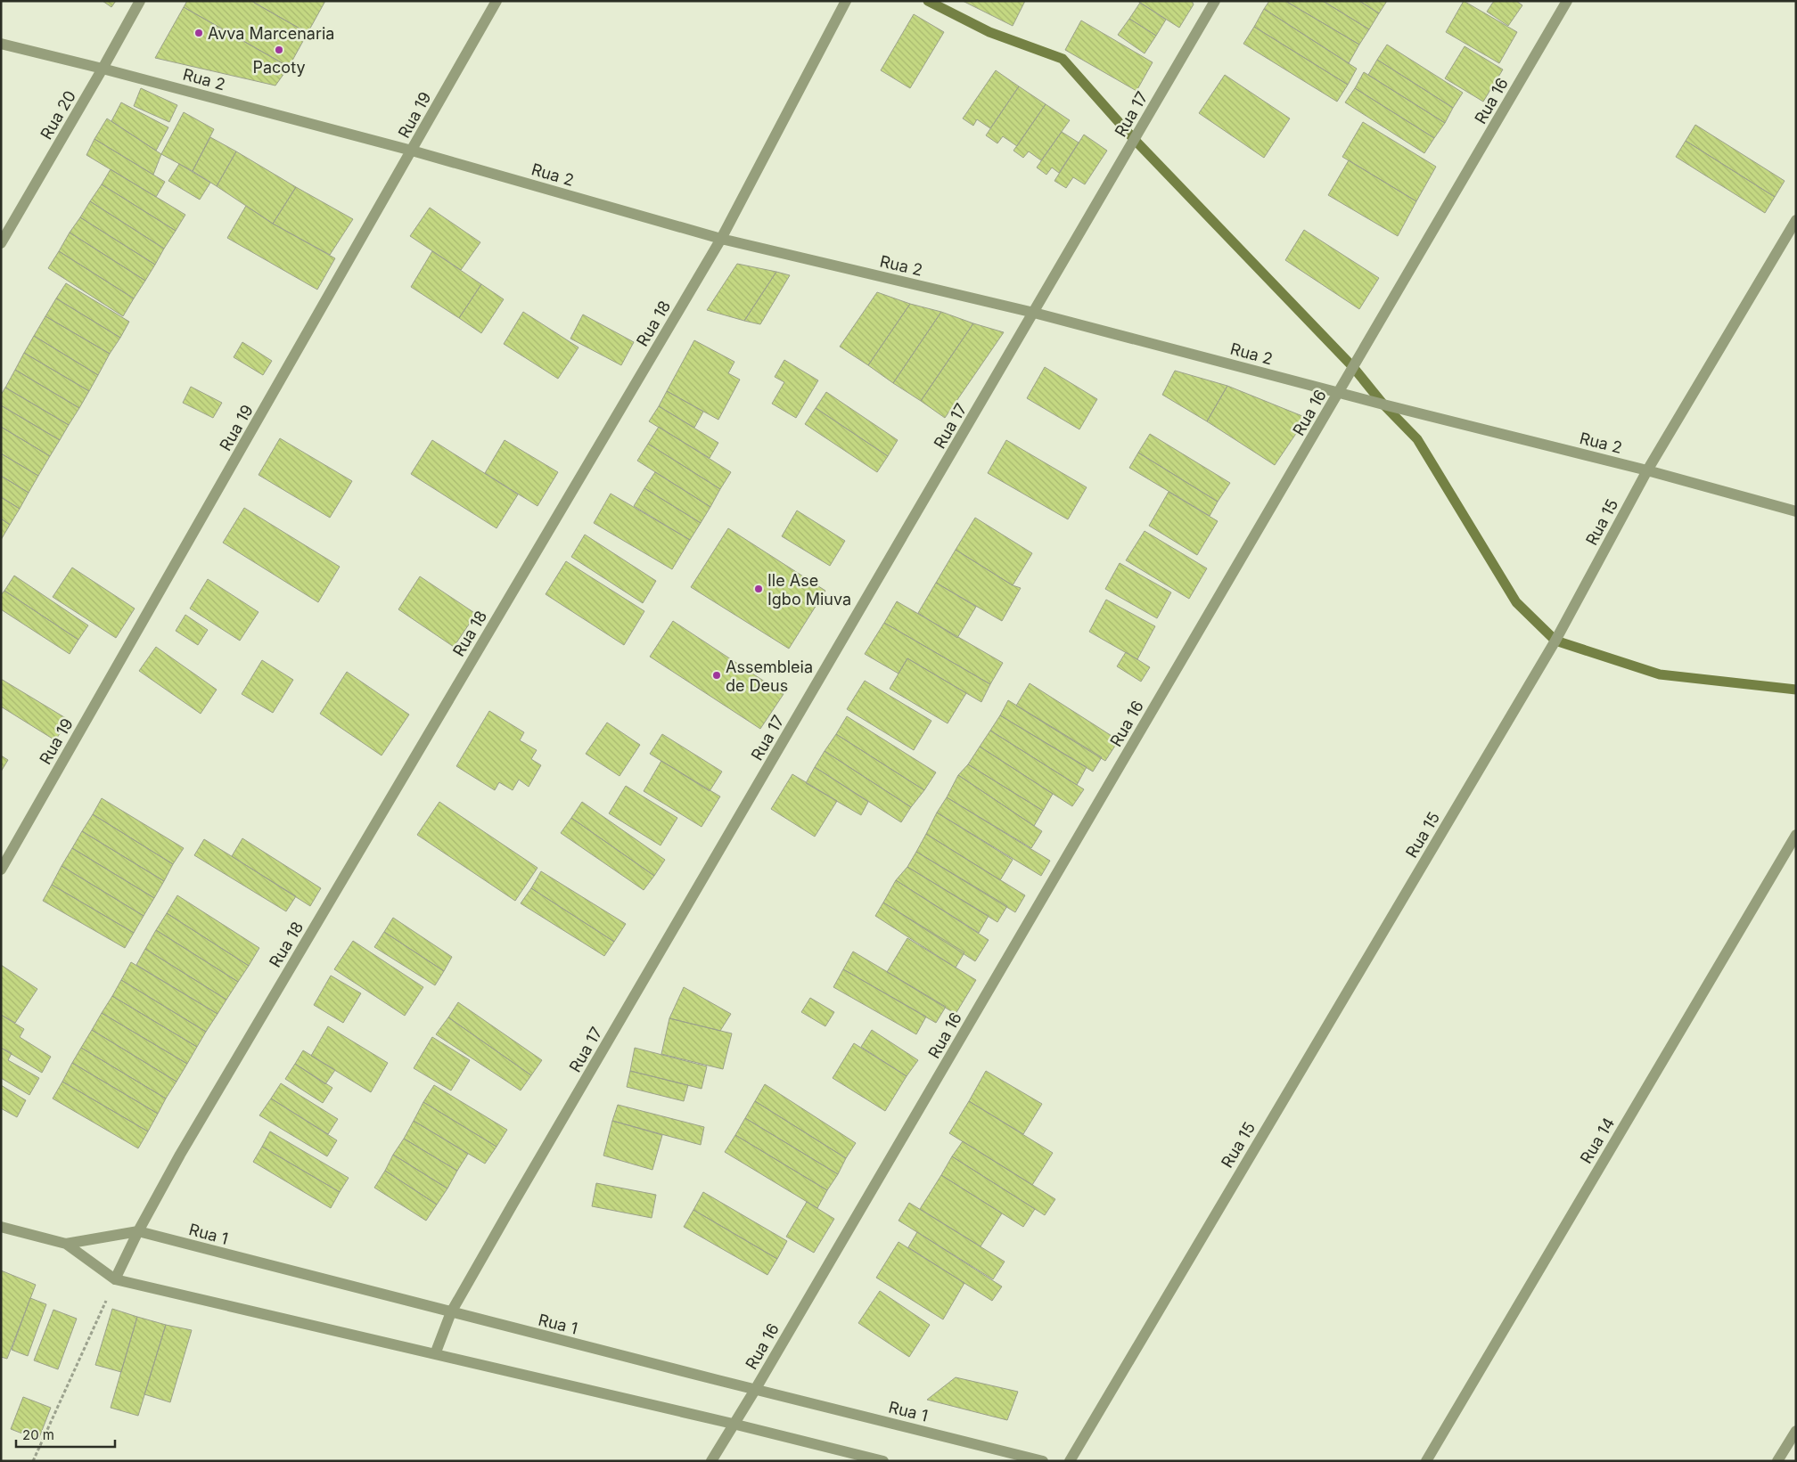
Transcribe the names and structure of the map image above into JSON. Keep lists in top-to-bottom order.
{
  "streets": {
    "street": [
      "Rua 2",
      "Rua 16",
      "Rua 17",
      "Rua 20",
      "Rua 19",
      "Rua 18",
      "Rua 15",
      "Rua 14",
      "Rua 1"
    ]
  },
  "crossings": [
    ["Rua 2", "Rua 16"],
    ["Rua 2", "Rua 17"],
    ["Rua 2", "Rua 20"],
    ["Rua 2", "Rua 19"],
    ["Rua 2", "Rua 18"],
    ["Rua 2", "Rua 15"],
    ["Rua 16", "Rua 1"],
    ["Rua 17", "Rua 1"],
    ["Rua 18", "Rua 1"]
  ],
  "places": [
    "Avva Marcenaria",
    "Pacoty",
    "Ile Ase Igbo Miuva",
    "Assembleia de Deus"
  ],
  "scale_bar": "20 m"
}
